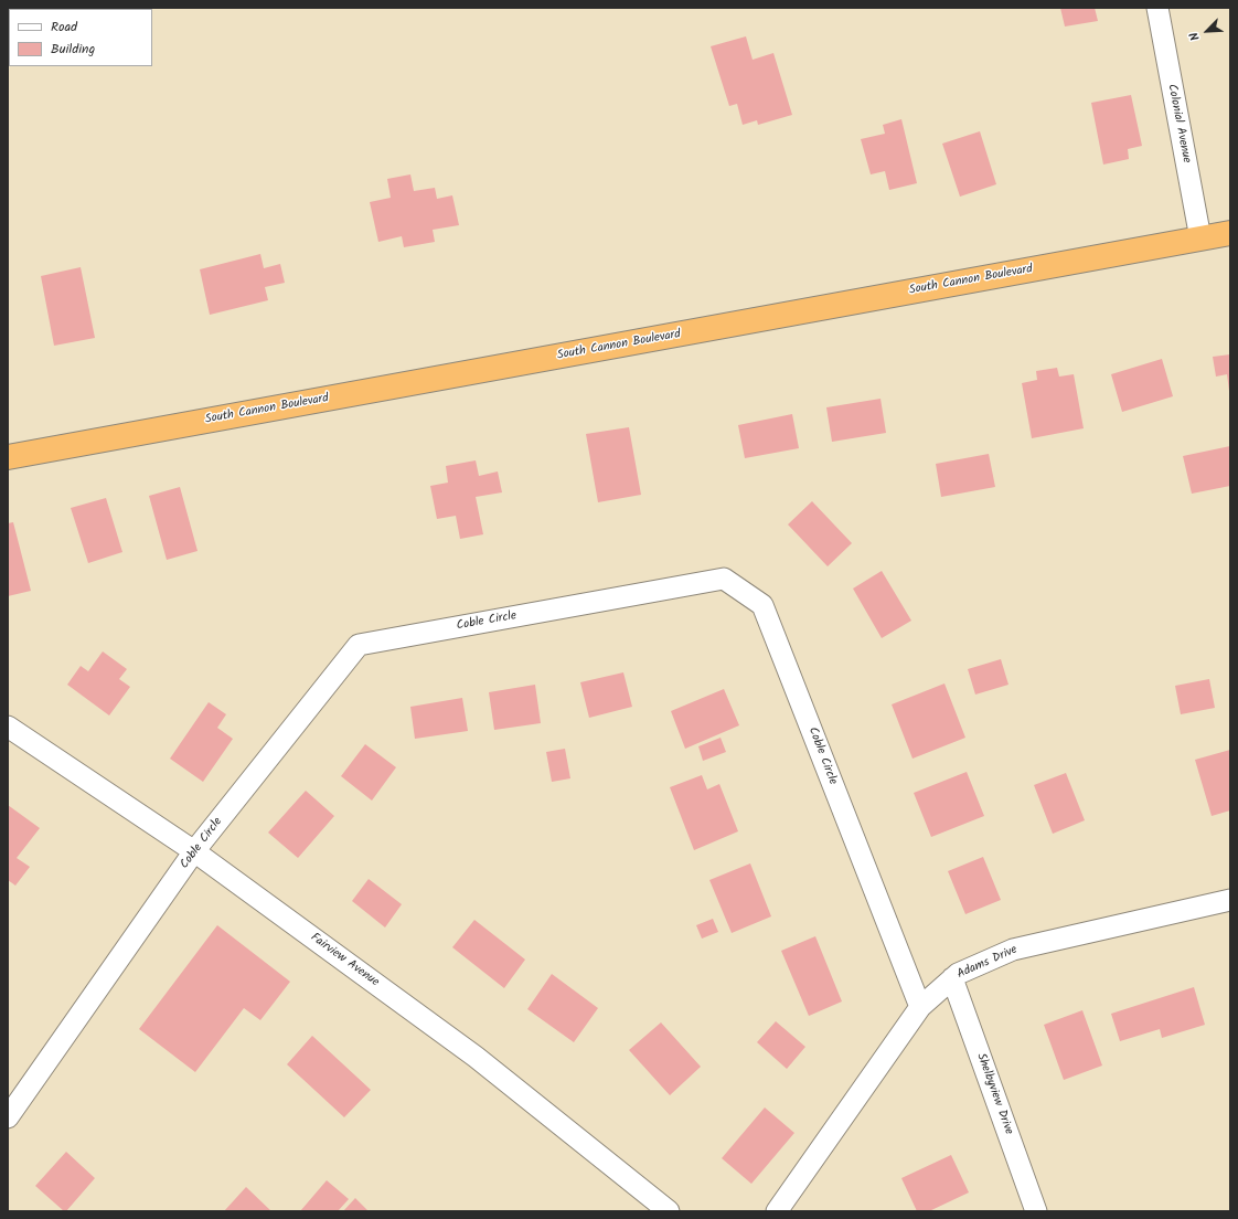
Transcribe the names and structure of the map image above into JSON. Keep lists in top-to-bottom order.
{
  "streets": {
    "highway": ["South Cannon Boulevard"],
    "street": [
      "Colonial Avenue",
      "Coble Circle",
      "Fairview Avenue",
      "Adams Drive",
      "Shelbyview Drive"
    ]
  },
  "crossings": [
    ["Colonial Avenue", "South Cannon Boulevard"],
    ["Coble Circle", "Fairview Avenue"],
    ["Coble Circle", "Adams Drive"],
    ["Adams Drive", "Shelbyview Drive"]
  ],
  "legend": ["Road", "Building"],
  "north": "bottom left"
}
